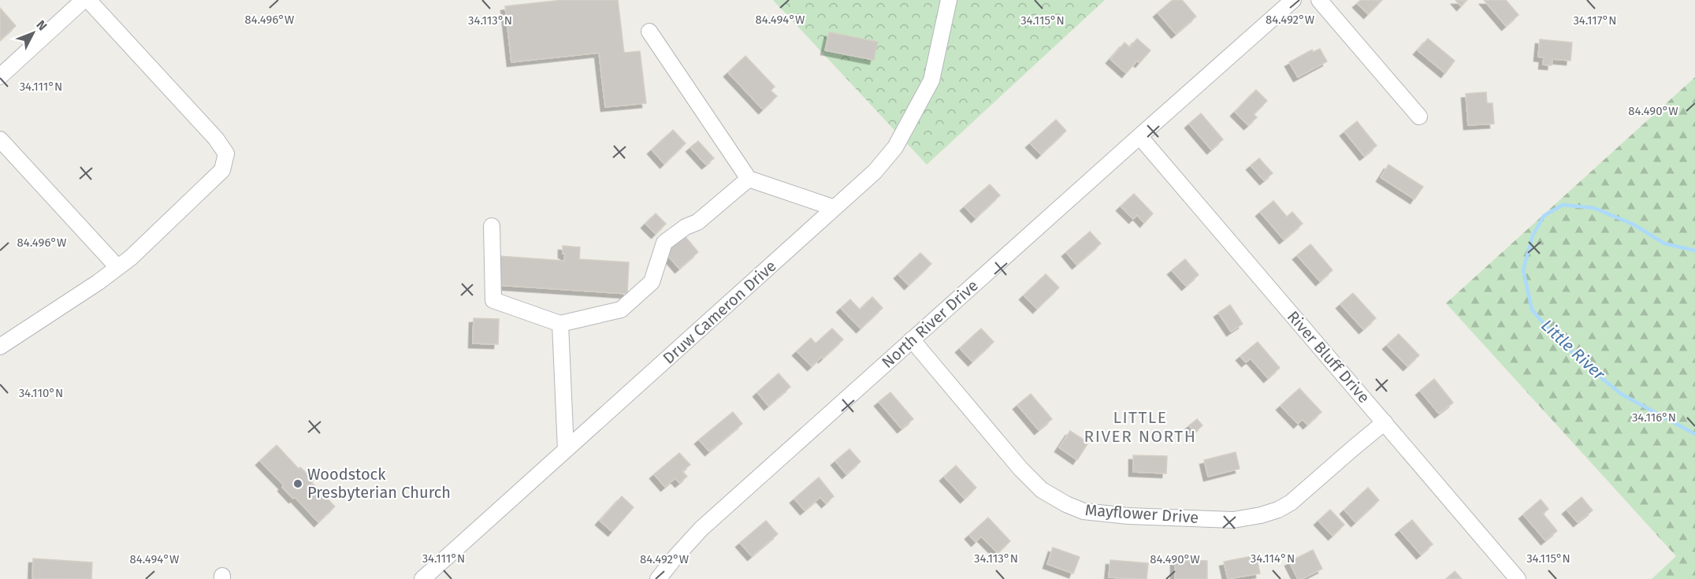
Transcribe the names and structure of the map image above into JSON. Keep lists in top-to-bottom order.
{
  "streets": {
    "street": [
      "Druw Cameron Drive",
      "North River Drive",
      "River Bluff Drive",
      "Mayflower Drive"
    ]
  },
  "crossings": [
    ["North River Drive", "River Bluff Drive"],
    ["North River Drive", "Mayflower Drive"],
    ["River Bluff Drive", "Mayflower Drive"]
  ],
  "districts": ["LITTLE RIVER NORTH"],
  "water": ["Little River"],
  "places": ["Woodstock Presbyterian Church"],
  "north": "top right",
  "coordinates": [
    "84.496°W",
    "84.494°W",
    "84.492°W",
    "34.113°N",
    "34.115°N",
    "34.117°N",
    "34.111°N",
    "84.490°W",
    "34.110°N",
    "34.116°N",
    "34.114°N"
  ]
}
